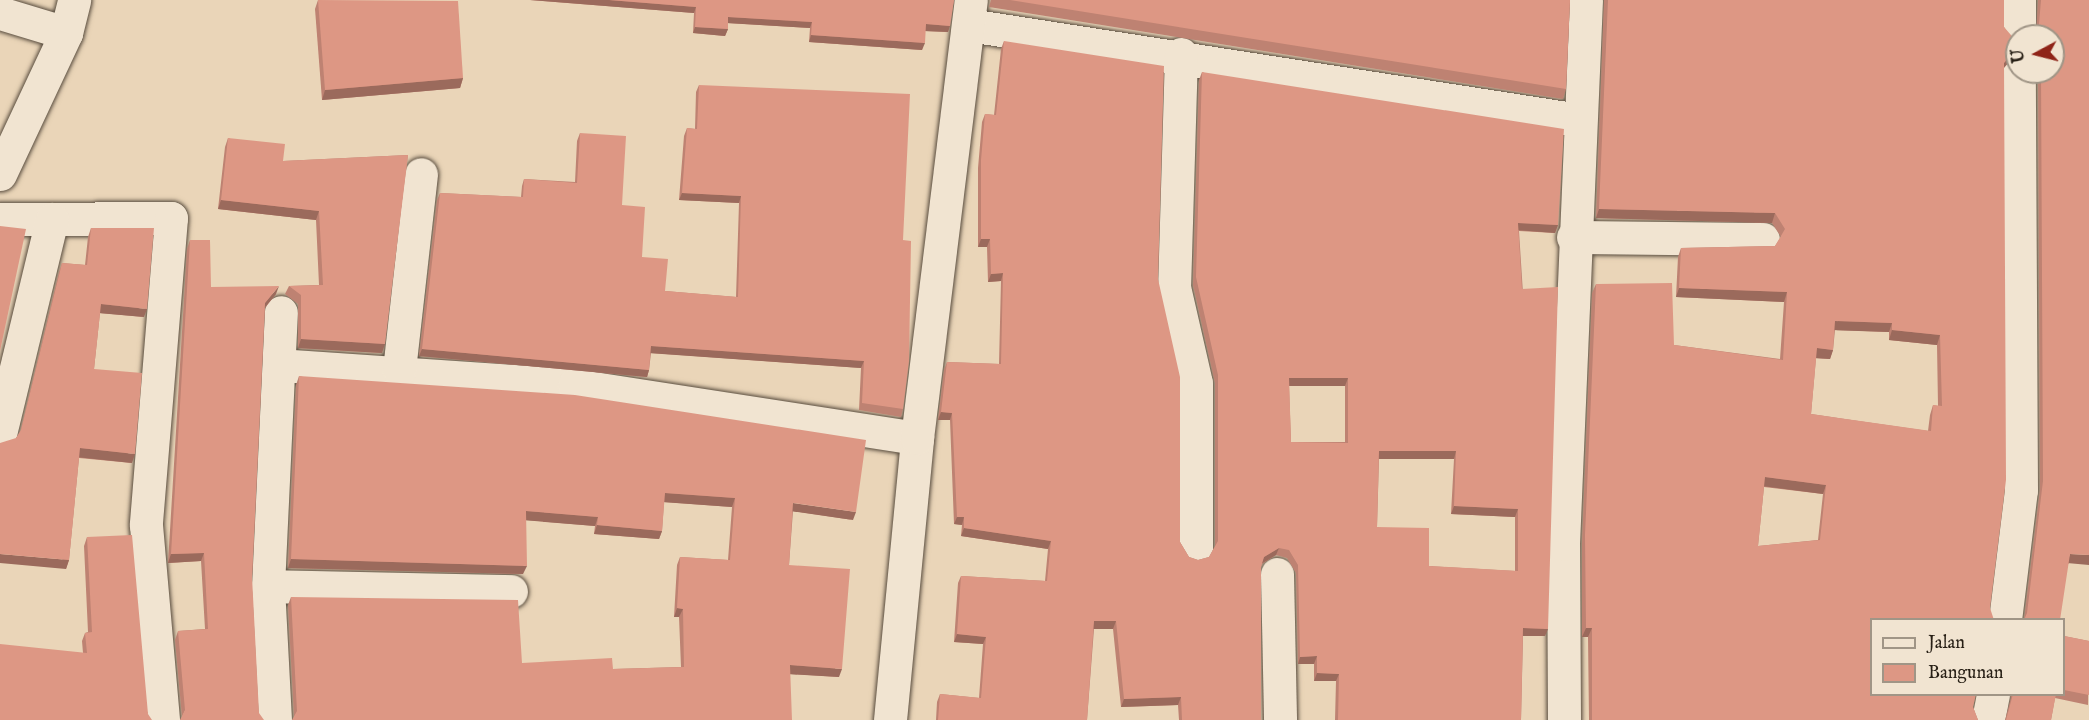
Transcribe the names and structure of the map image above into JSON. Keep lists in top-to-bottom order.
{
  "legend": ["Jalan", "Bangunan"],
  "north": "left"
}
